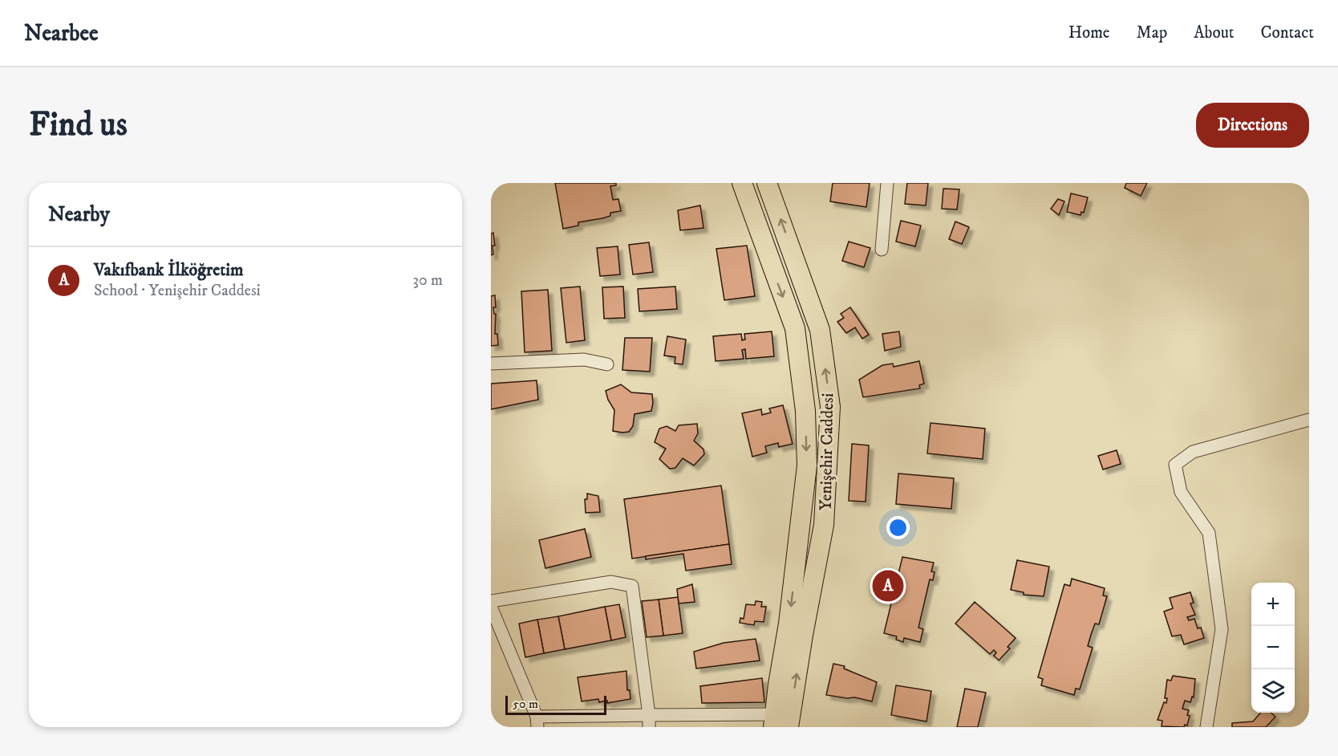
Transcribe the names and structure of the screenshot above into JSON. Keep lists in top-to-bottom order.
{
  "streets": {
    "main road": ["Yenişehir Caddesi"]
  },
  "scale_bar": "50 m",
  "page": {
    "header": "Nearbee",
    "nav": [
      "Home",
      "Map",
      "About",
      "Contact"
    ],
    "buttons": "Directions",
    "title": "Find us",
    "heading": "Nearby",
    "list": [
      {
        "mark": "A",
        "name": "Vakıfbank İlköğretim",
        "note": "School · Yenişehir Caddesi",
        "value": "30 m"
      }
    ],
    "pins": "A",
    "map_buttons": ["+", "−"],
    "scale": "50 m"
  }
}
